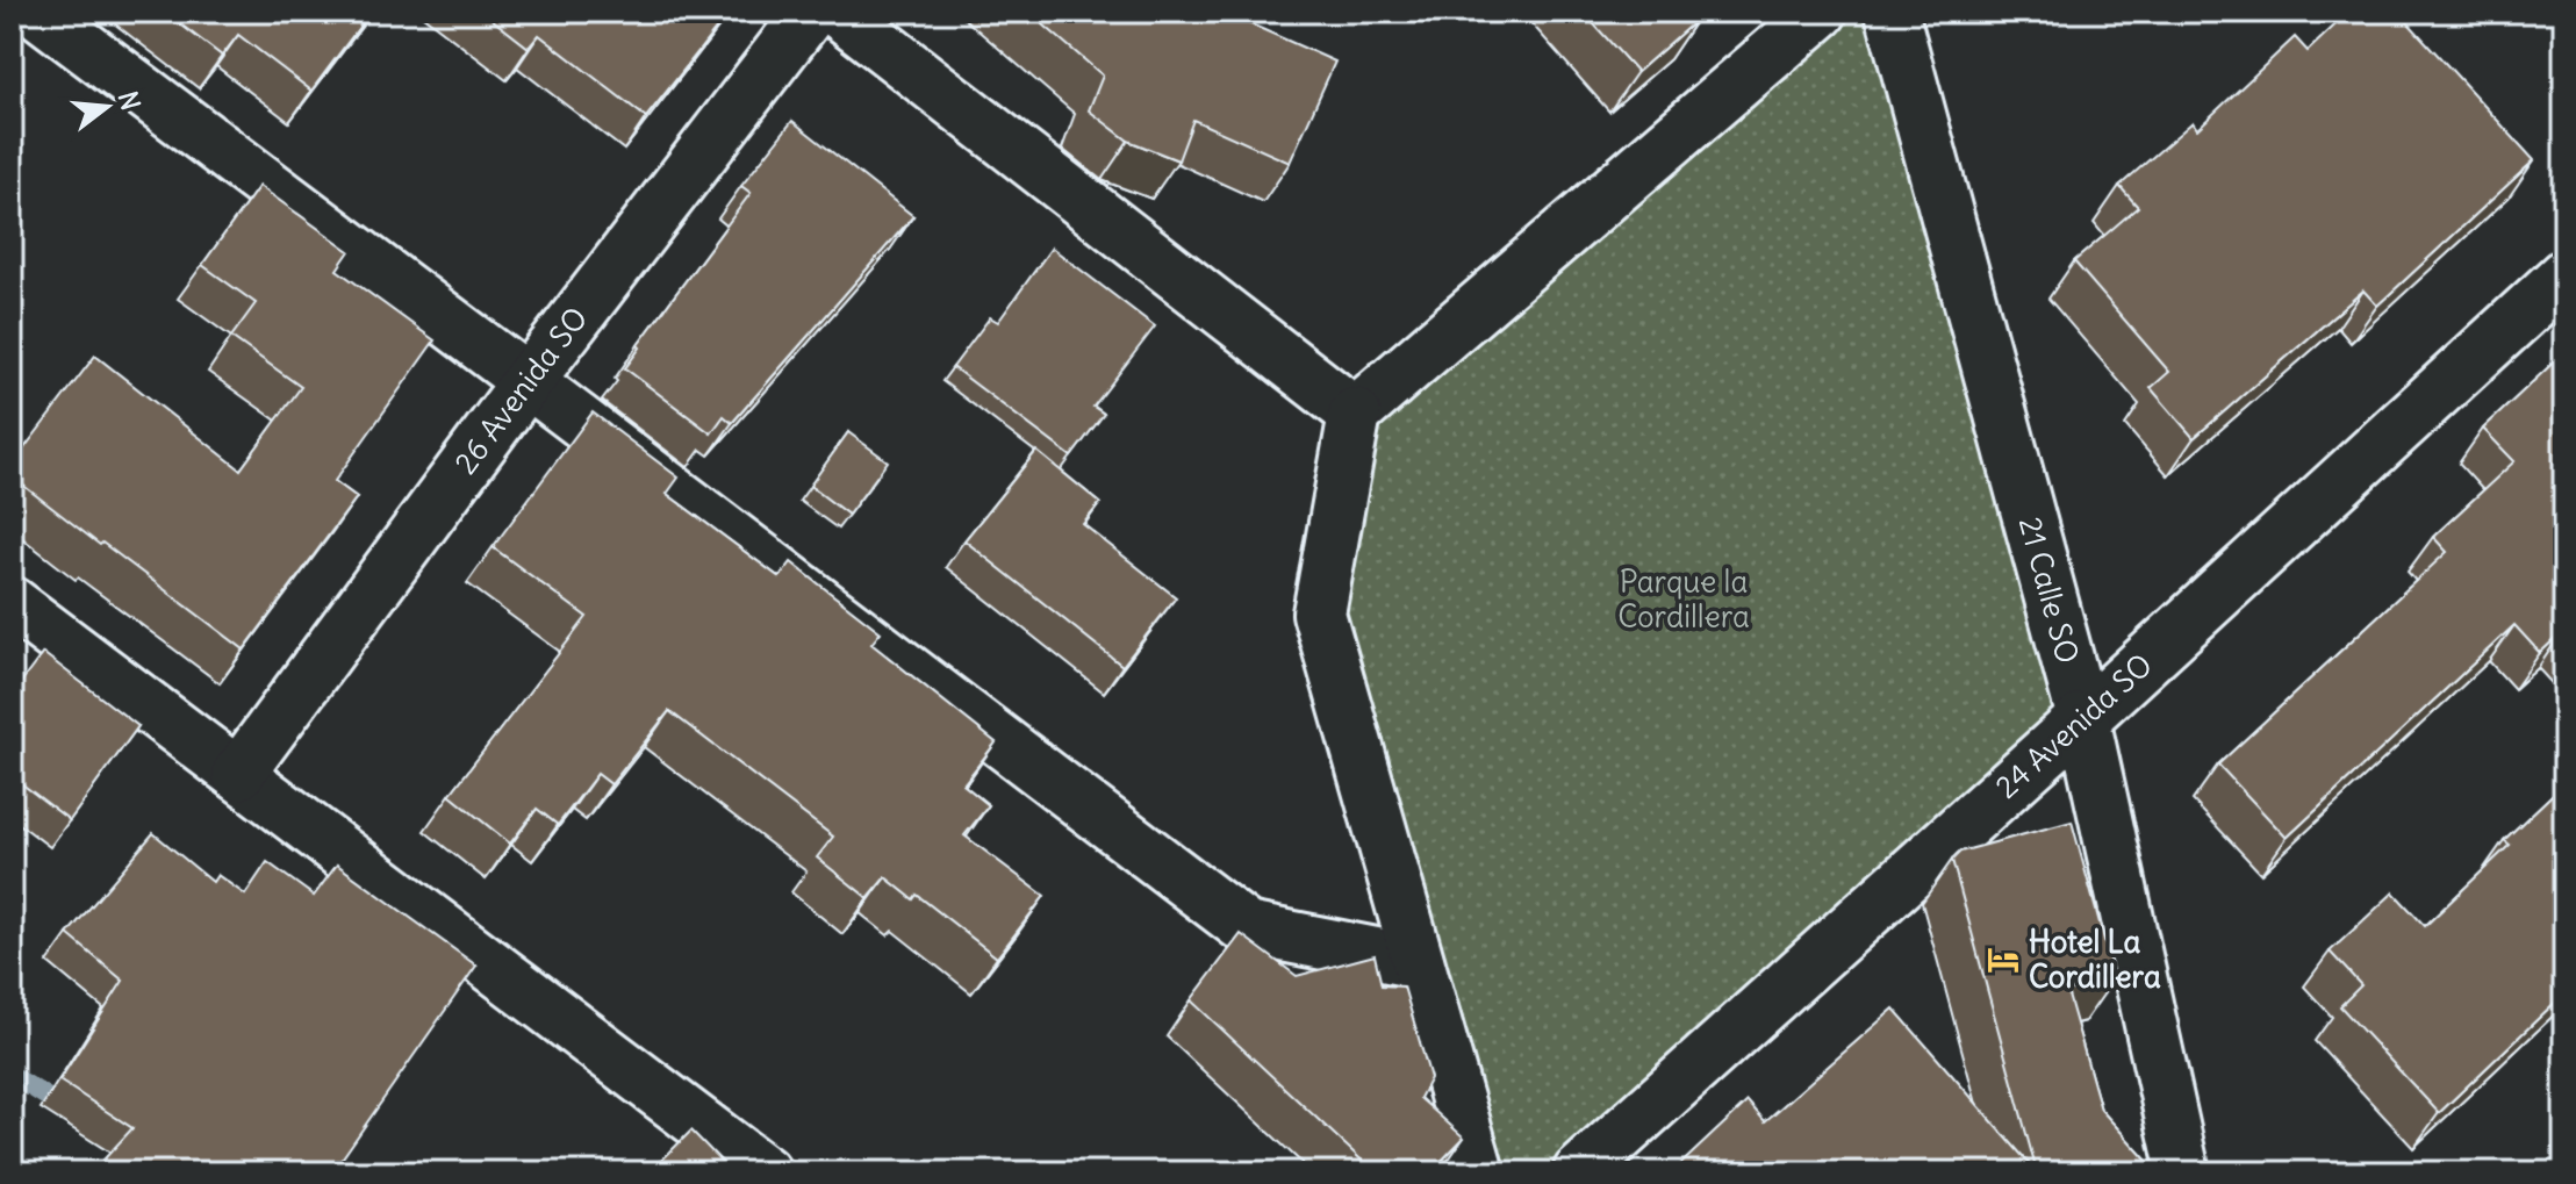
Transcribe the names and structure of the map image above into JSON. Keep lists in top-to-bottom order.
{
  "streets": {
    "street": ["26 Avenida SO", "21 Calle SO", "24 Avenida SO"]
  },
  "crossings": [
    ["21 Calle SO", "24 Avenida SO"]
  ],
  "parks": ["Parque la Cordillera"],
  "places": {
    "hotel": ["Hotel La Cordillera"]
  },
  "north": "right"
}
